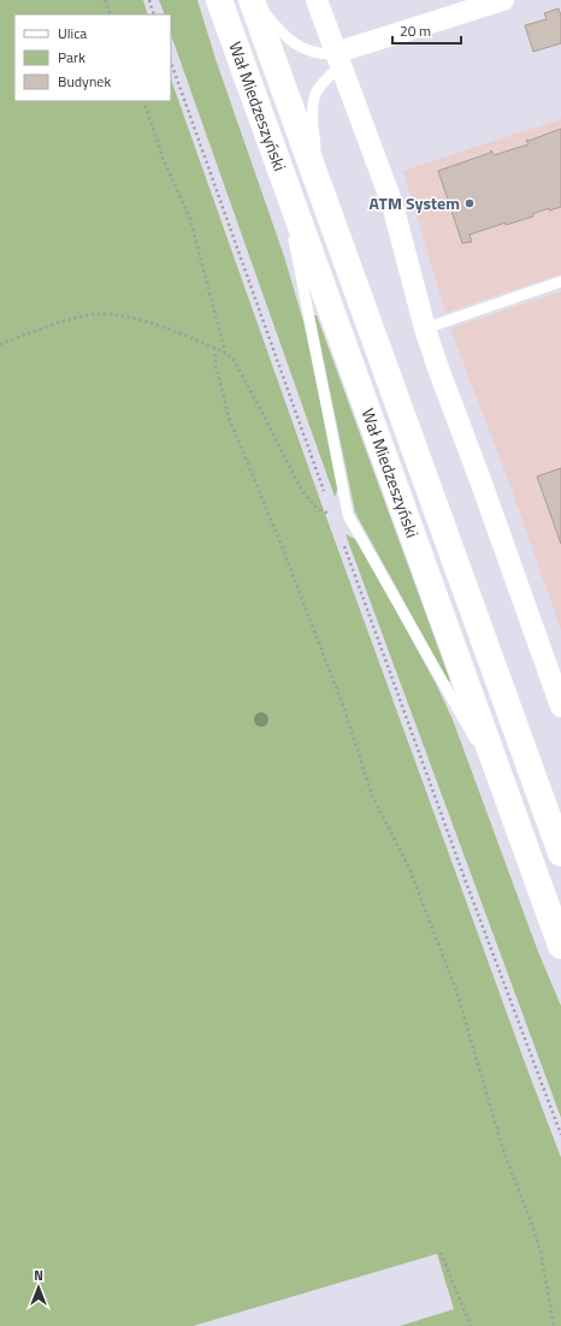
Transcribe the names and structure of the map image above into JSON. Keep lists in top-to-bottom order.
{
  "streets": {
    "main road": ["Wał Miedzeszyński"]
  },
  "places": ["ATM System"],
  "legend": ["Ulica", "Park", "Budynek"],
  "scale_bar": "20 m",
  "north": "top"
}
